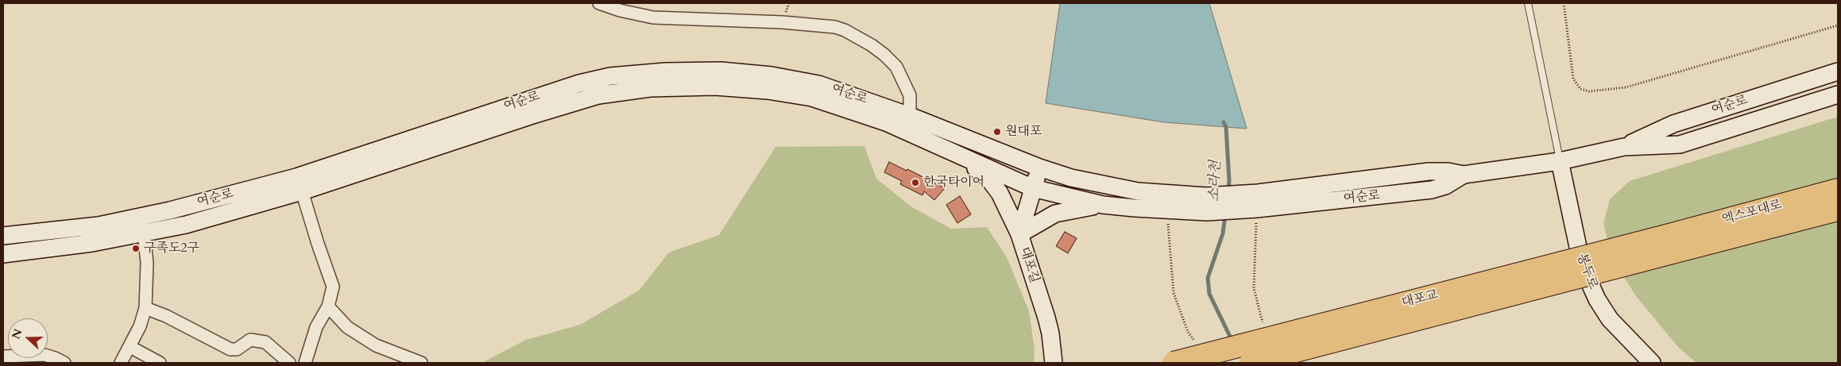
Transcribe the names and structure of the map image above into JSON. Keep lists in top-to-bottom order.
{
  "streets": {
    "highway": ["엑스포대로", "대포교"],
    "street": ["여순로", "대포길", "봉두로"]
  },
  "crossings": [
    ["여순로", "대포길"],
    ["여순로", "봉두로"],
    ["엑스포대로", "대포교"]
  ],
  "water": ["소라천"],
  "places": ["원대포", "한국타이어", "구족도2구"],
  "north": "left"
}
